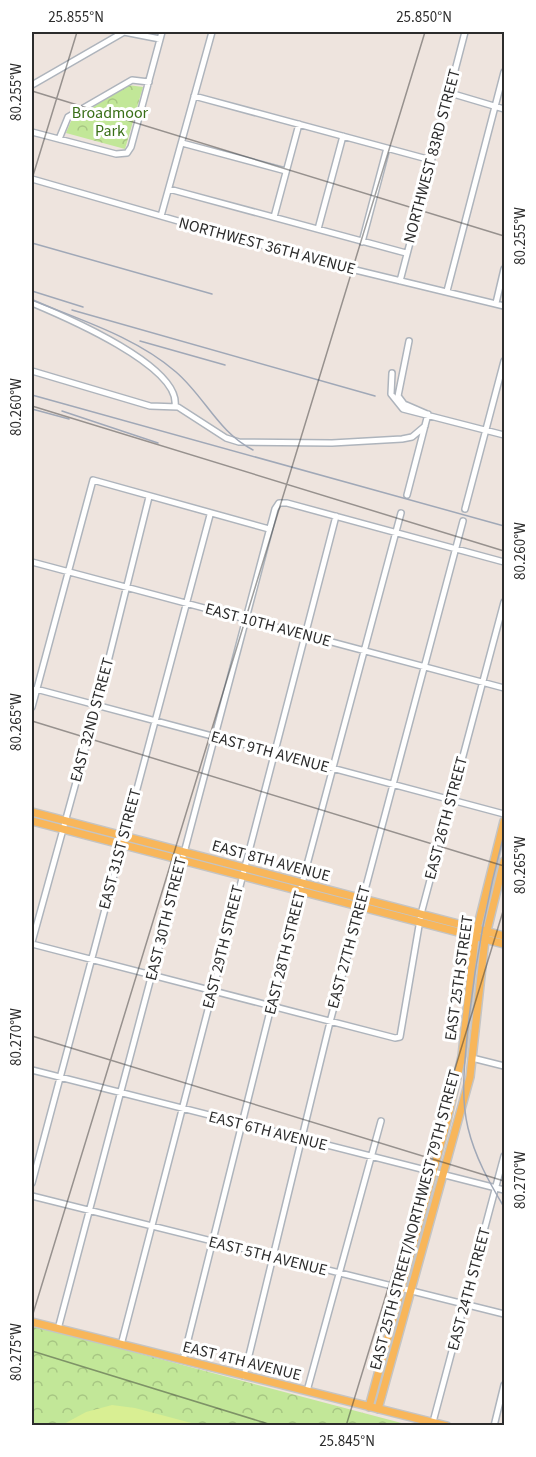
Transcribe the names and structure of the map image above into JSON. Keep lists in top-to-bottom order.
{
  "streets": {
    "main road": [
      "EAST 8TH AVENUE",
      "EAST 25TH STREET",
      "EAST 25TH STREET/NORTHWEST 79TH STREET",
      "EAST 4TH AVENUE"
    ],
    "street": [
      "NORTHWEST 83RD STREET",
      "NORTHWEST 36TH AVENUE",
      "EAST 10TH AVENUE",
      "EAST 32ND STREET",
      "EAST 9TH AVENUE",
      "EAST 26TH STREET",
      "EAST 31ST STREET",
      "EAST 30TH STREET",
      "EAST 29TH STREET",
      "EAST 27TH STREET",
      "EAST 28TH STREET",
      "EAST 6TH AVENUE",
      "EAST 5TH AVENUE",
      "EAST 24TH STREET"
    ]
  },
  "crossings": [
    ["NORTHWEST 83RD STREET", "NORTHWEST 36TH AVENUE"],
    ["EAST 10TH AVENUE", "EAST 32ND STREET"],
    ["EAST 10TH AVENUE", "EAST 26TH STREET"],
    ["EAST 10TH AVENUE", "EAST 31ST STREET"],
    ["EAST 10TH AVENUE", "EAST 30TH STREET"],
    ["EAST 10TH AVENUE", "EAST 29TH STREET"],
    ["EAST 10TH AVENUE", "EAST 27TH STREET"],
    ["EAST 10TH AVENUE", "EAST 28TH STREET"],
    ["EAST 32ND STREET", "EAST 9TH AVENUE"],
    ["EAST 32ND STREET", "EAST 8TH AVENUE"],
    ["EAST 9TH AVENUE", "EAST 26TH STREET"],
    ["EAST 9TH AVENUE", "EAST 31ST STREET"],
    ["EAST 9TH AVENUE", "EAST 30TH STREET"],
    ["EAST 9TH AVENUE", "EAST 29TH STREET"],
    ["EAST 9TH AVENUE", "EAST 27TH STREET"],
    ["EAST 9TH AVENUE", "EAST 28TH STREET"],
    ["EAST 26TH STREET", "EAST 8TH AVENUE"],
    ["EAST 26TH STREET", "EAST 27TH STREET"],
    ["EAST 31ST STREET", "EAST 8TH AVENUE"],
    ["EAST 31ST STREET", "EAST 6TH AVENUE"],
    ["EAST 8TH AVENUE", "EAST 30TH STREET"],
    ["EAST 8TH AVENUE", "EAST 29TH STREET"],
    ["EAST 8TH AVENUE", "EAST 27TH STREET"],
    ["EAST 8TH AVENUE", "EAST 28TH STREET"],
    ["EAST 8TH AVENUE", "EAST 25TH STREET"],
    ["EAST 8TH AVENUE", "EAST 25TH STREET/NORTHWEST 79TH STREET"],
    ["EAST 30TH STREET", "EAST 29TH STREET"],
    ["EAST 30TH STREET", "EAST 6TH AVENUE"],
    ["EAST 30TH STREET", "EAST 5TH AVENUE"],
    ["EAST 30TH STREET", "EAST 4TH AVENUE"],
    ["EAST 29TH STREET", "EAST 6TH AVENUE"],
    ["EAST 29TH STREET", "EAST 5TH AVENUE"],
    ["EAST 29TH STREET", "EAST 4TH AVENUE"],
    ["EAST 27TH STREET", "EAST 6TH AVENUE"],
    ["EAST 27TH STREET", "EAST 5TH AVENUE"],
    ["EAST 27TH STREET", "EAST 4TH AVENUE"],
    ["EAST 28TH STREET", "EAST 6TH AVENUE"],
    ["EAST 28TH STREET", "EAST 5TH AVENUE"],
    ["EAST 28TH STREET", "EAST 4TH AVENUE"],
    ["EAST 25TH STREET", "EAST 6TH AVENUE"],
    ["EAST 25TH STREET", "EAST 25TH STREET/NORTHWEST 79TH STREET"],
    ["EAST 6TH AVENUE", "EAST 25TH STREET/NORTHWEST 79TH STREET"],
    ["EAST 6TH AVENUE", "EAST 24TH STREET"],
    ["EAST 25TH STREET/NORTHWEST 79TH STREET", "EAST 5TH AVENUE"],
    ["EAST 25TH STREET/NORTHWEST 79TH STREET", "EAST 4TH AVENUE"],
    ["EAST 5TH AVENUE", "EAST 24TH STREET"],
    ["EAST 24TH STREET", "EAST 4TH AVENUE"]
  ],
  "parks": ["Broadmoor Park"],
  "coordinates": [
    "25.855°N",
    "25.850°N",
    "80.255°W",
    "80.260°W",
    "80.265°W",
    "80.270°W",
    "80.275°W",
    "25.845°N"
  ]
}
